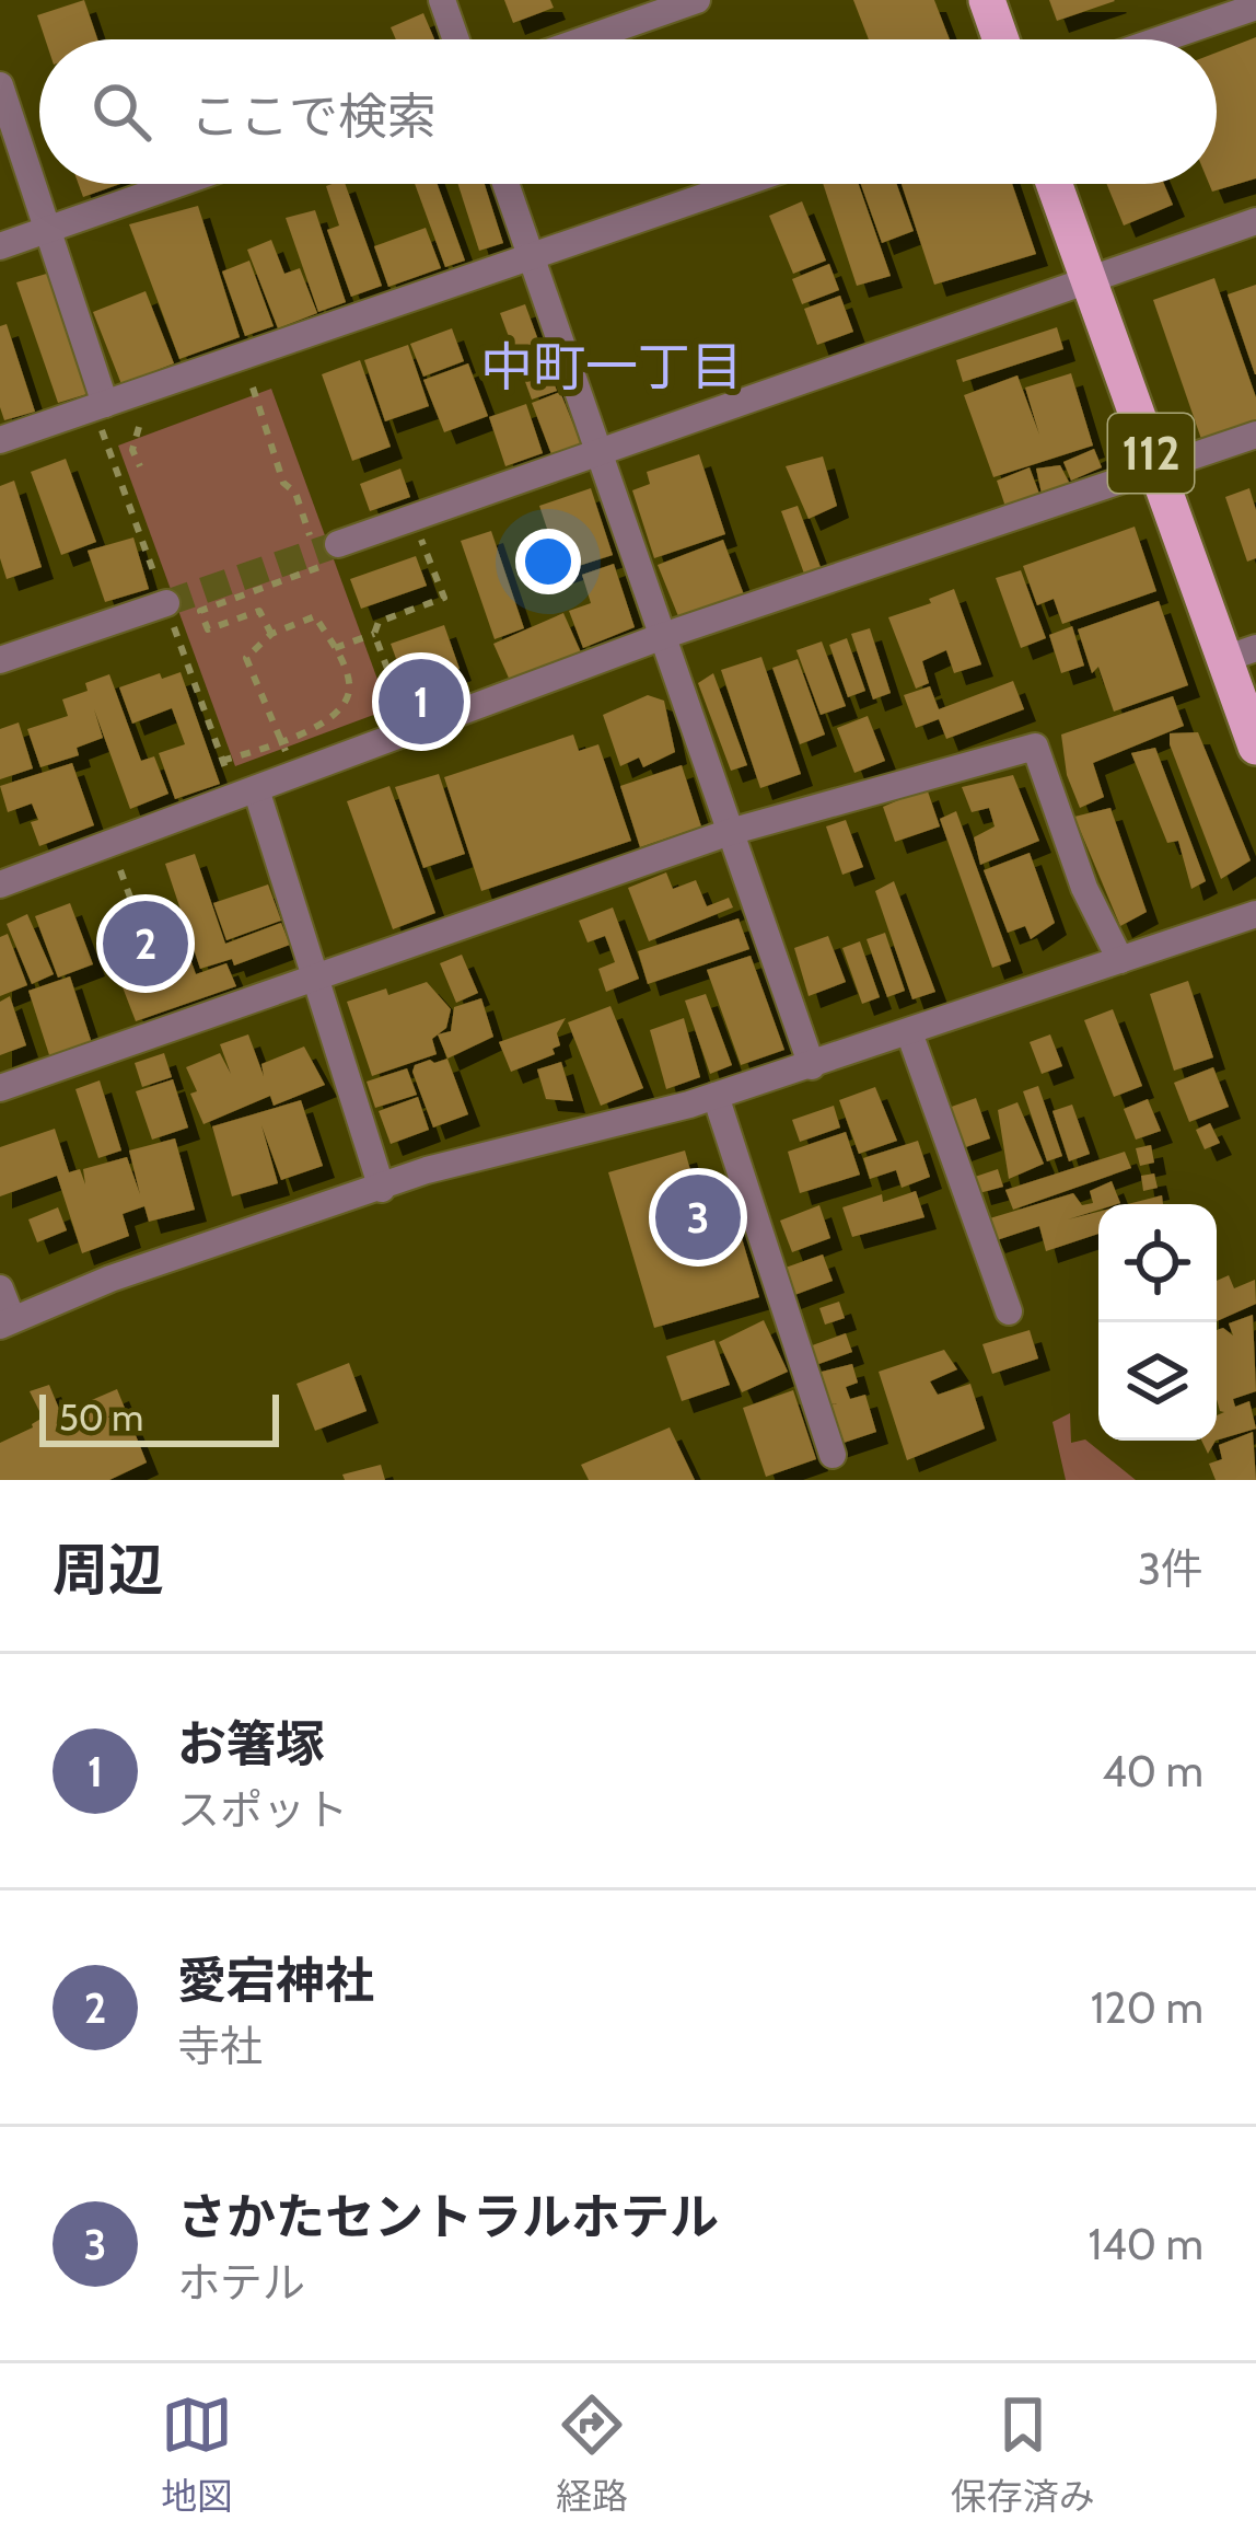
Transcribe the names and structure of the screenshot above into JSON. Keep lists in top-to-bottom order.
{
  "streets": {
    "highway": ["112"]
  },
  "districts": ["中町一丁目"],
  "scale_bar": "50 m",
  "page": {
    "search": "ここで検索",
    "pins": ["1", "2", "3"],
    "scale": "50 m",
    "heading": ["周辺", "3件"],
    "list": [
      {
        "mark": "1",
        "name": "お箸塚",
        "note": "スポット",
        "value": "40 m"
      },
      {
        "mark": "2",
        "name": "愛宕神社",
        "note": "寺社",
        "value": "120 m"
      },
      {
        "mark": "3",
        "name": "さかたセントラルホテル",
        "note": "ホテル",
        "value": "140 m"
      }
    ],
    "nav": ["地図", "経路", "保存済み"]
  }
}
